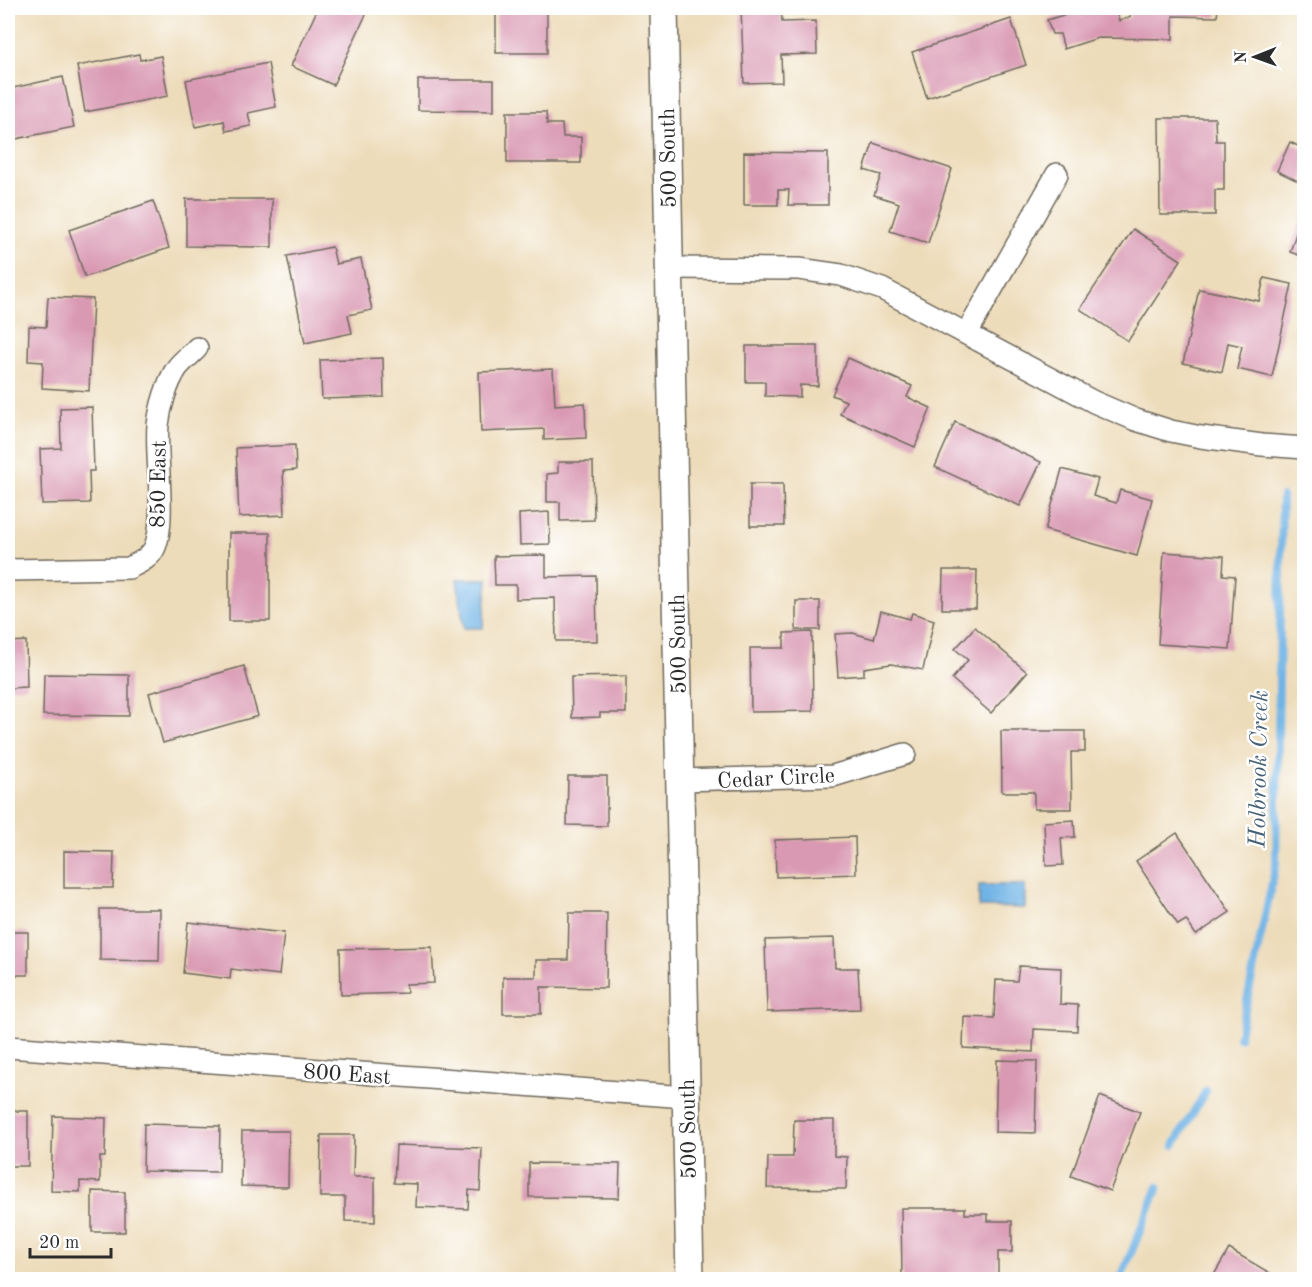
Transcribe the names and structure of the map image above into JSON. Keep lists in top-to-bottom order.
{
  "streets": {
    "street": [
      "500 South",
      "850 East",
      "Cedar Circle",
      "800 East"
    ]
  },
  "crossings": [
    ["500 South", "Cedar Circle"],
    ["500 South", "800 East"]
  ],
  "water": ["Holbrook Creek"],
  "scale_bar": "20 m",
  "north": "left"
}
